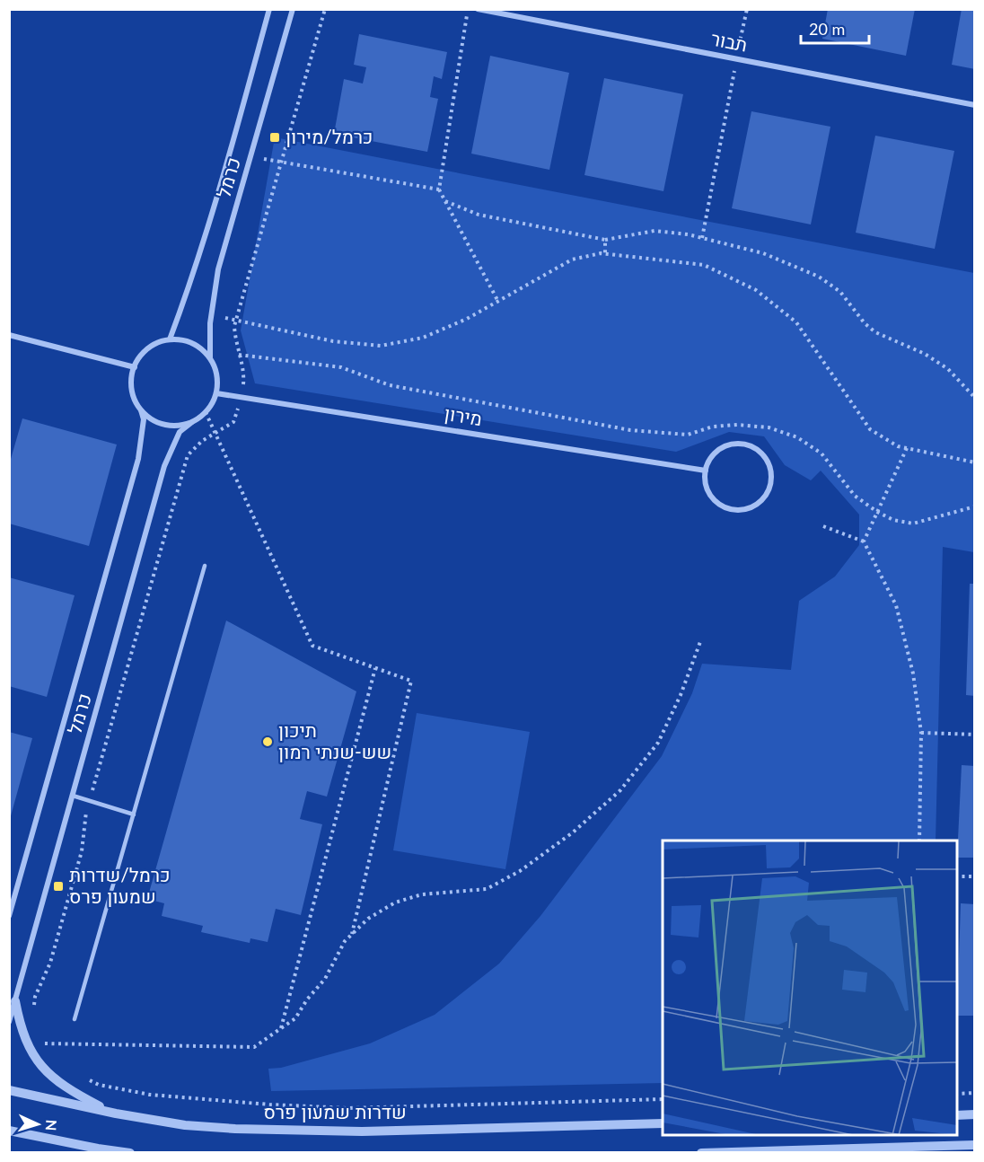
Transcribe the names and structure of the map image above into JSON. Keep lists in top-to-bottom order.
{
  "streets": {
    "street": [
      "תבור",
      "כרמל",
      "מירון",
      "שדרות שמעון פרס"
    ]
  },
  "crossings": [
    ["כרמל", "מירון"]
  ],
  "places": {
    "transit": ["כרמל/מירון", "כרמל/שדרות שמעון פרס"],
    "other": ["תיכון שש-שנתי רמון"]
  },
  "scale_bar": "20 m",
  "north": "right"
}
